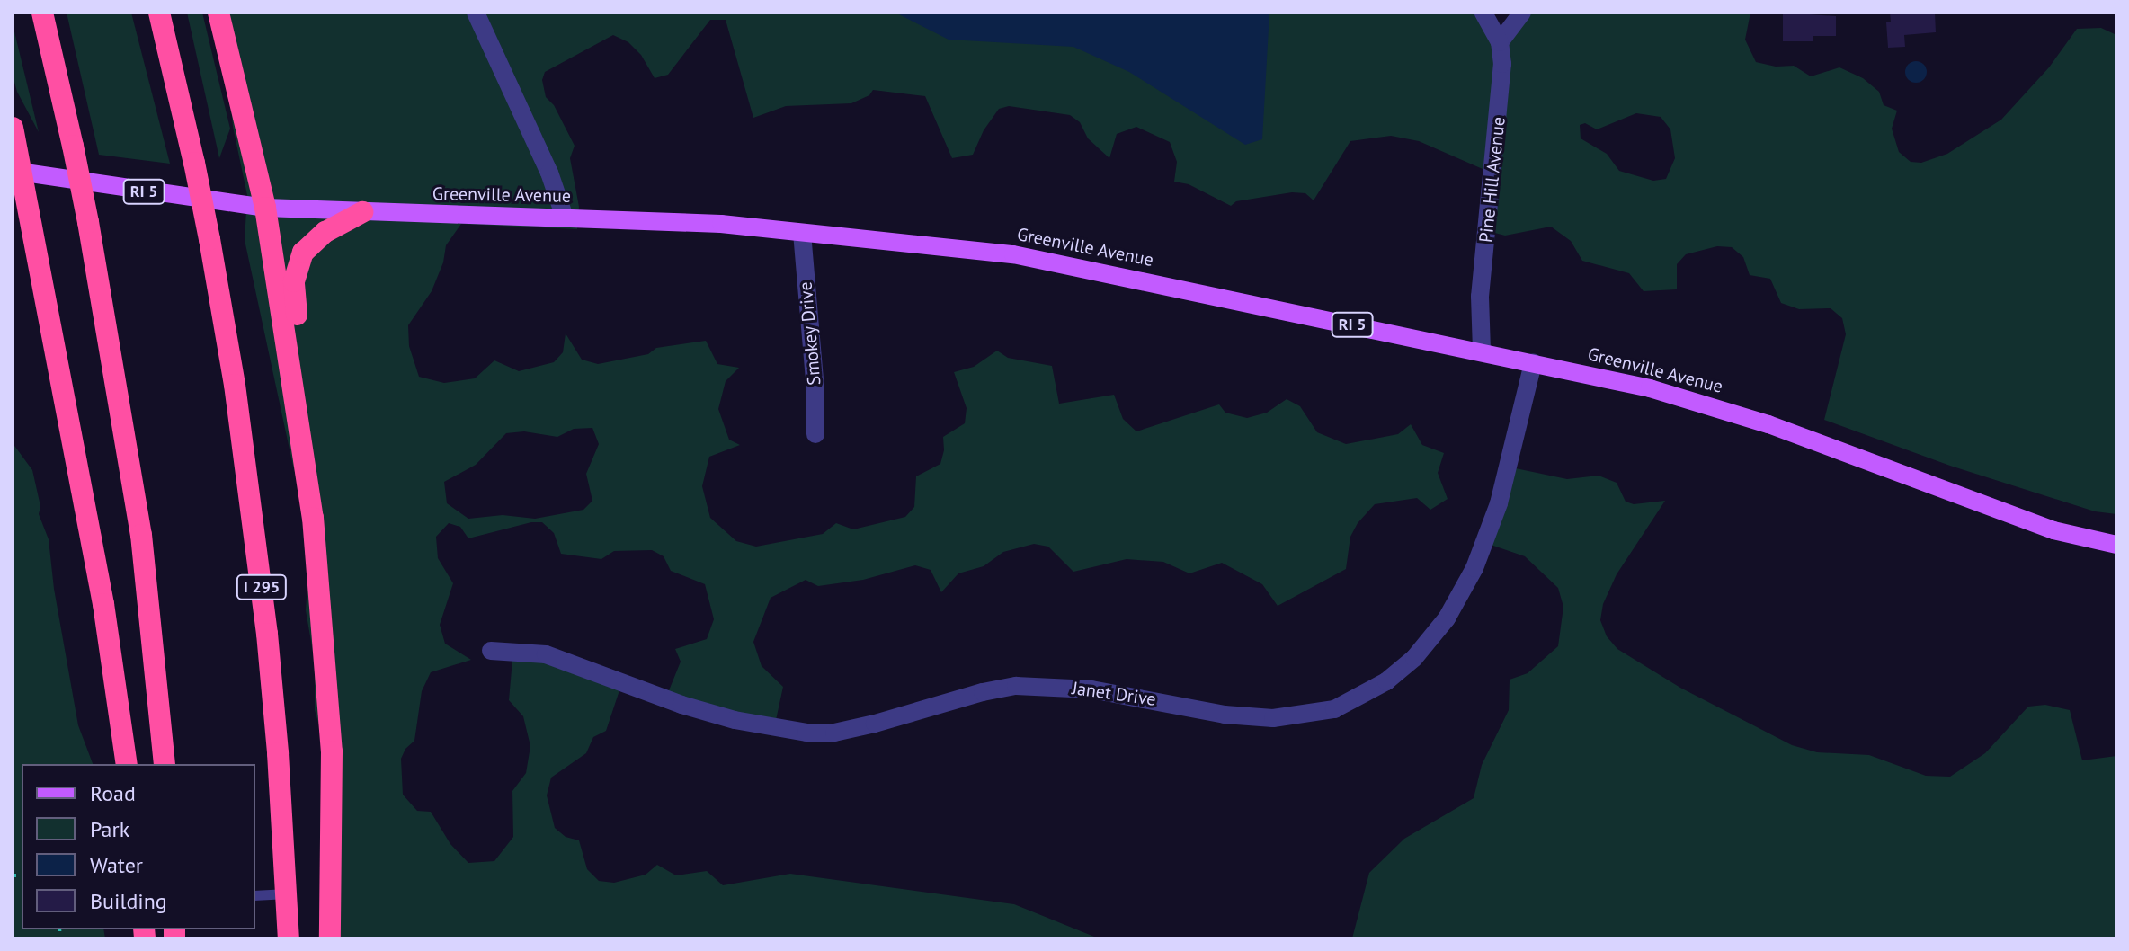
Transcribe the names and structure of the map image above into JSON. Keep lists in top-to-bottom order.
{
  "streets": {
    "highway": ["I 295"],
    "main road": ["RI 5", "Greenville Avenue"],
    "street": ["Pine Hill Avenue", "Smokey Drive", "Janet Drive"]
  },
  "crossings": [
    ["Pine Hill Avenue", "Greenville Avenue"],
    ["Greenville Avenue", "Smokey Drive"],
    ["Greenville Avenue", "Janet Drive"]
  ],
  "legend": [
    "Road",
    "Park",
    "Water",
    "Building"
  ]
}
